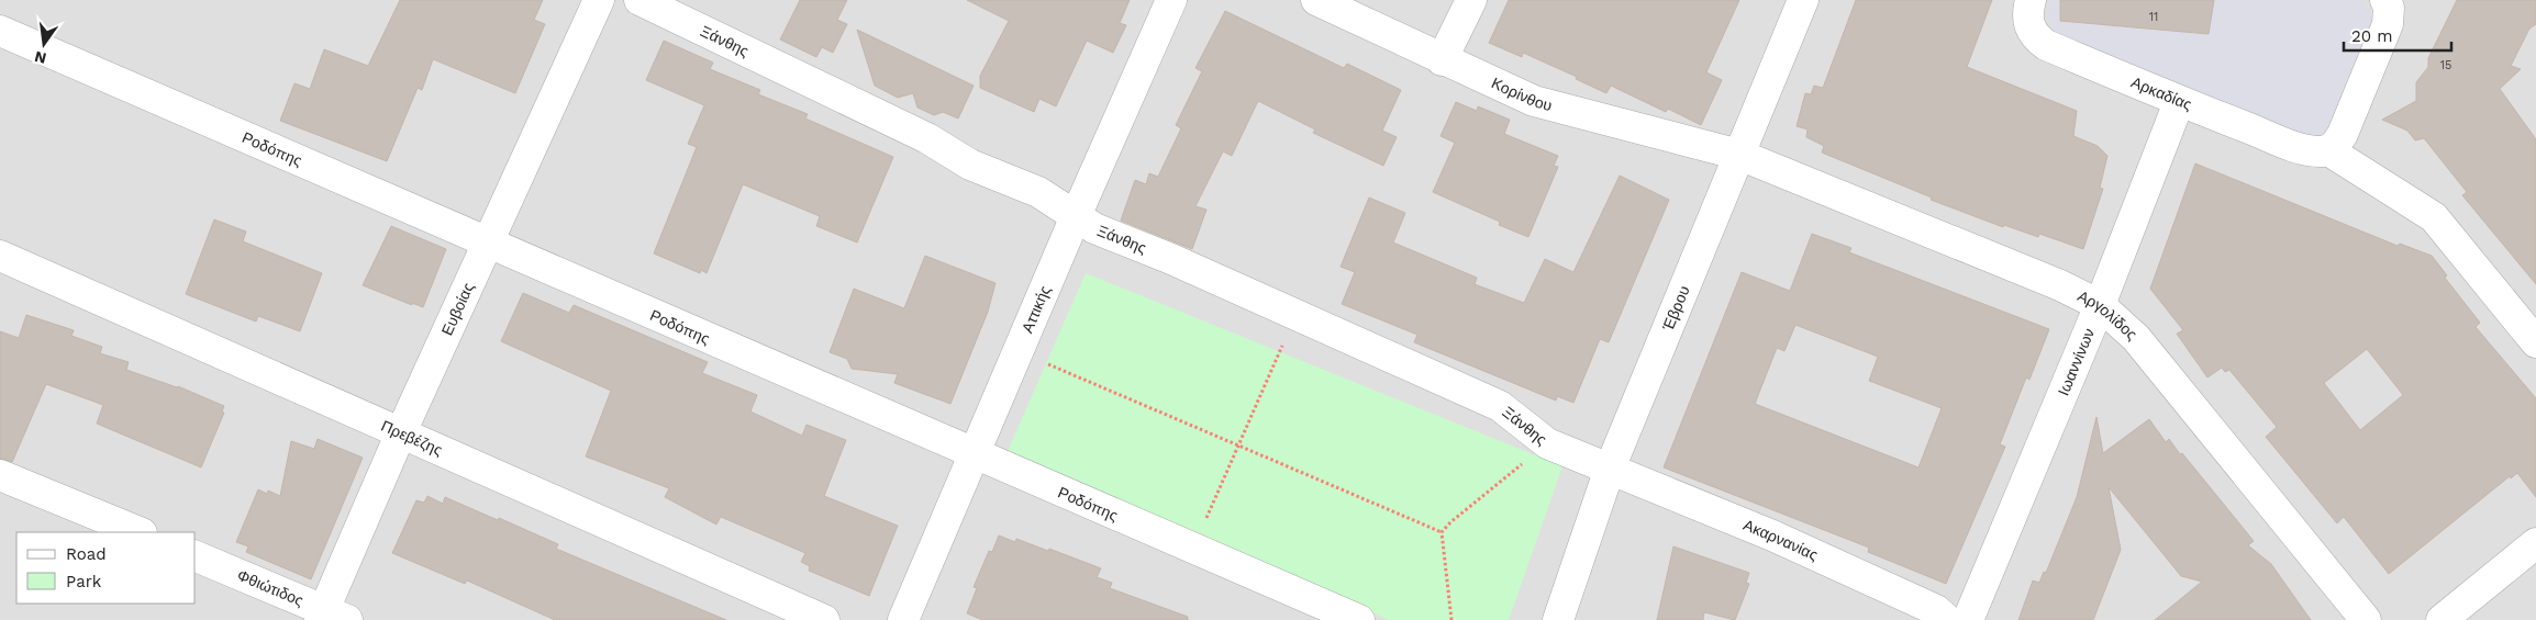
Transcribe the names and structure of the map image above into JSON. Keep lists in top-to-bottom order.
{
  "streets": {
    "street": [
      "Ξάνθης",
      "Κορίνθου",
      "Αρκαδίας",
      "Ροδόπης",
      "Έβρου",
      "Ευβοίας",
      "Αττικής",
      "Αργολίδος",
      "Ιωαννίνων",
      "Πρεβέζης",
      "Ακαρνανίας",
      "Φθιώτιδος"
    ]
  },
  "crossings": [
    ["Ξάνθης", "Έβρου"],
    ["Ξάνθης", "Αττικής"],
    ["Ξάνθης", "Ακαρνανίας"],
    ["Κορίνθου", "Έβρου"],
    ["Κορίνθου", "Αργολίδος"],
    ["Αρκαδίας", "Ιωαννίνων"],
    ["Ροδόπης", "Ευβοίας"],
    ["Ροδόπης", "Αττικής"],
    ["Έβρου", "Αργολίδος"],
    ["Έβρου", "Ακαρνανίας"],
    ["Ευβοίας", "Πρεβέζης"],
    ["Ευβοίας", "Φθιώτιδος"],
    ["Αργολίδος", "Ιωαννίνων"]
  ],
  "house_numbers": ["11", "15"],
  "legend": ["Road", "Park"],
  "scale_bar": "20 m",
  "north": "bottom"
}
